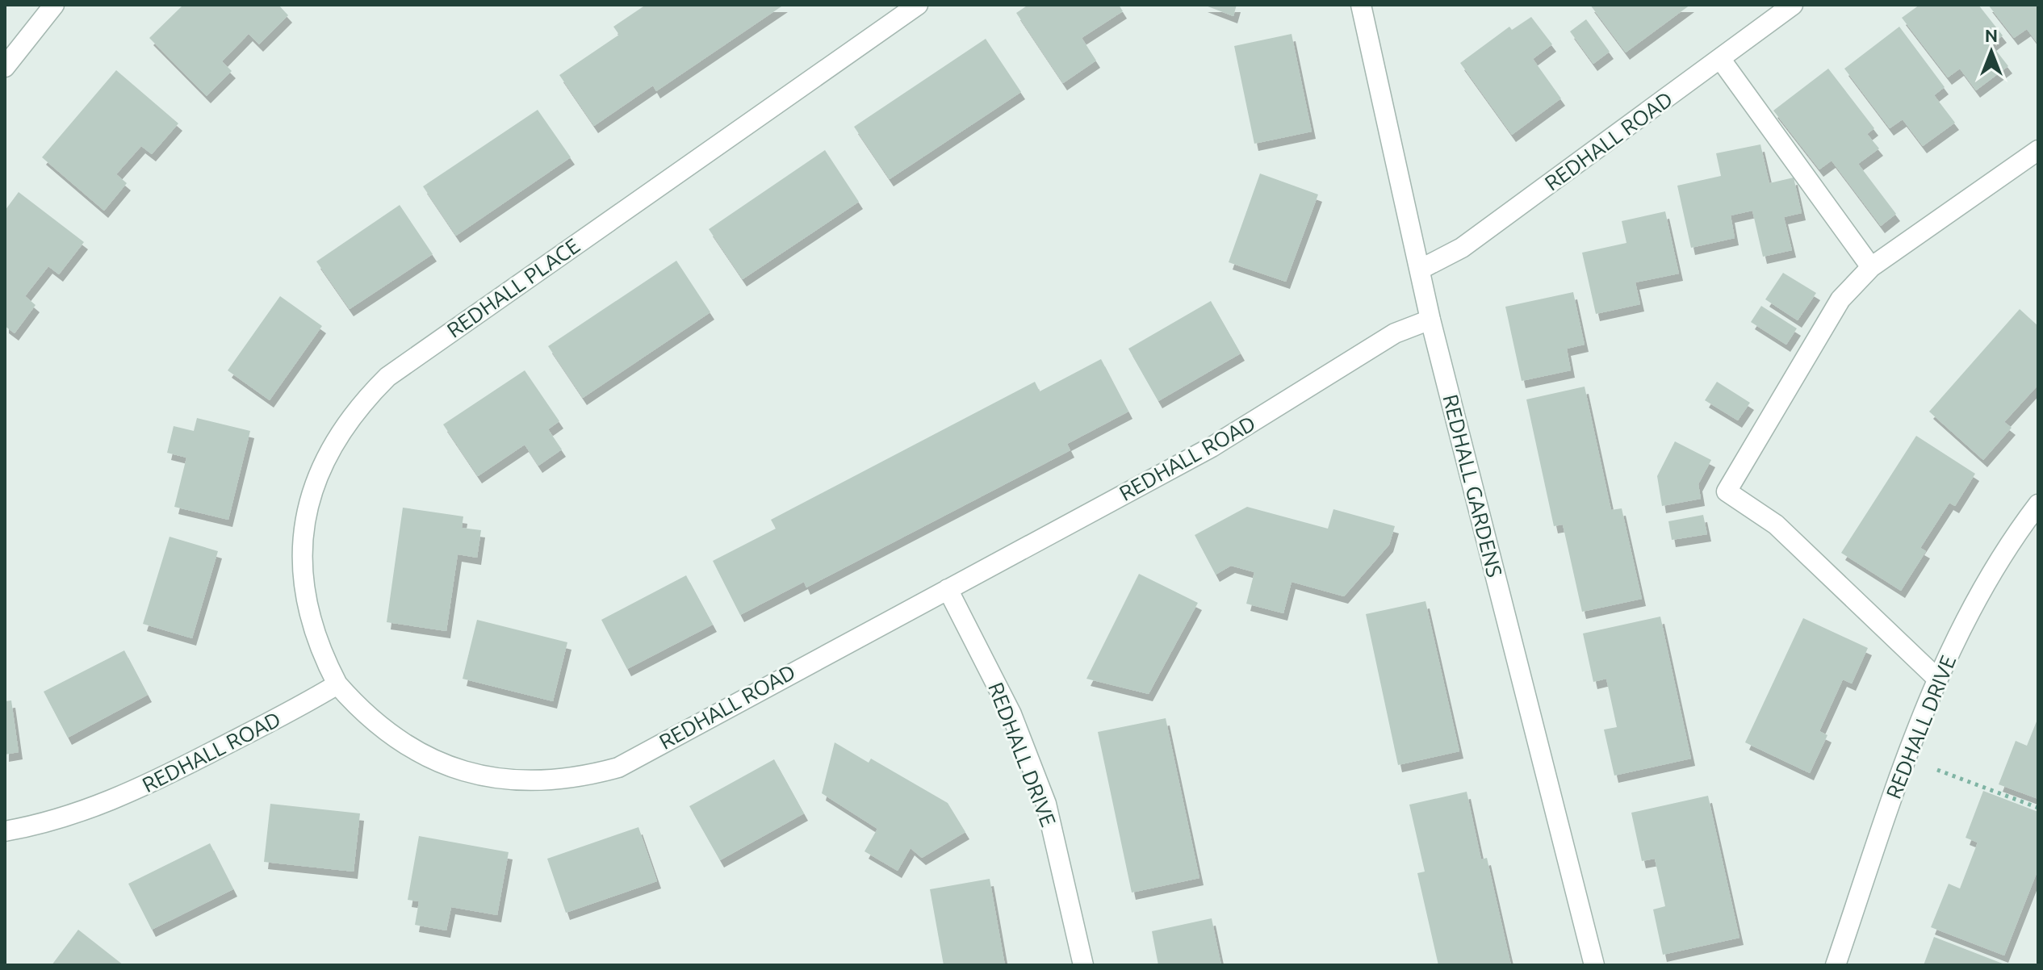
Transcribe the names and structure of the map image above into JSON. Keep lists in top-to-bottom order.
{
  "streets": {
    "street": [
      "REDHALL ROAD",
      "REDHALL PLACE",
      "REDHALL GARDENS",
      "REDHALL DRIVE"
    ]
  },
  "crossings": [
    ["REDHALL ROAD", "REDHALL PLACE"],
    ["REDHALL ROAD", "REDHALL GARDENS"],
    ["REDHALL ROAD", "REDHALL DRIVE"]
  ],
  "north": "top"
}
